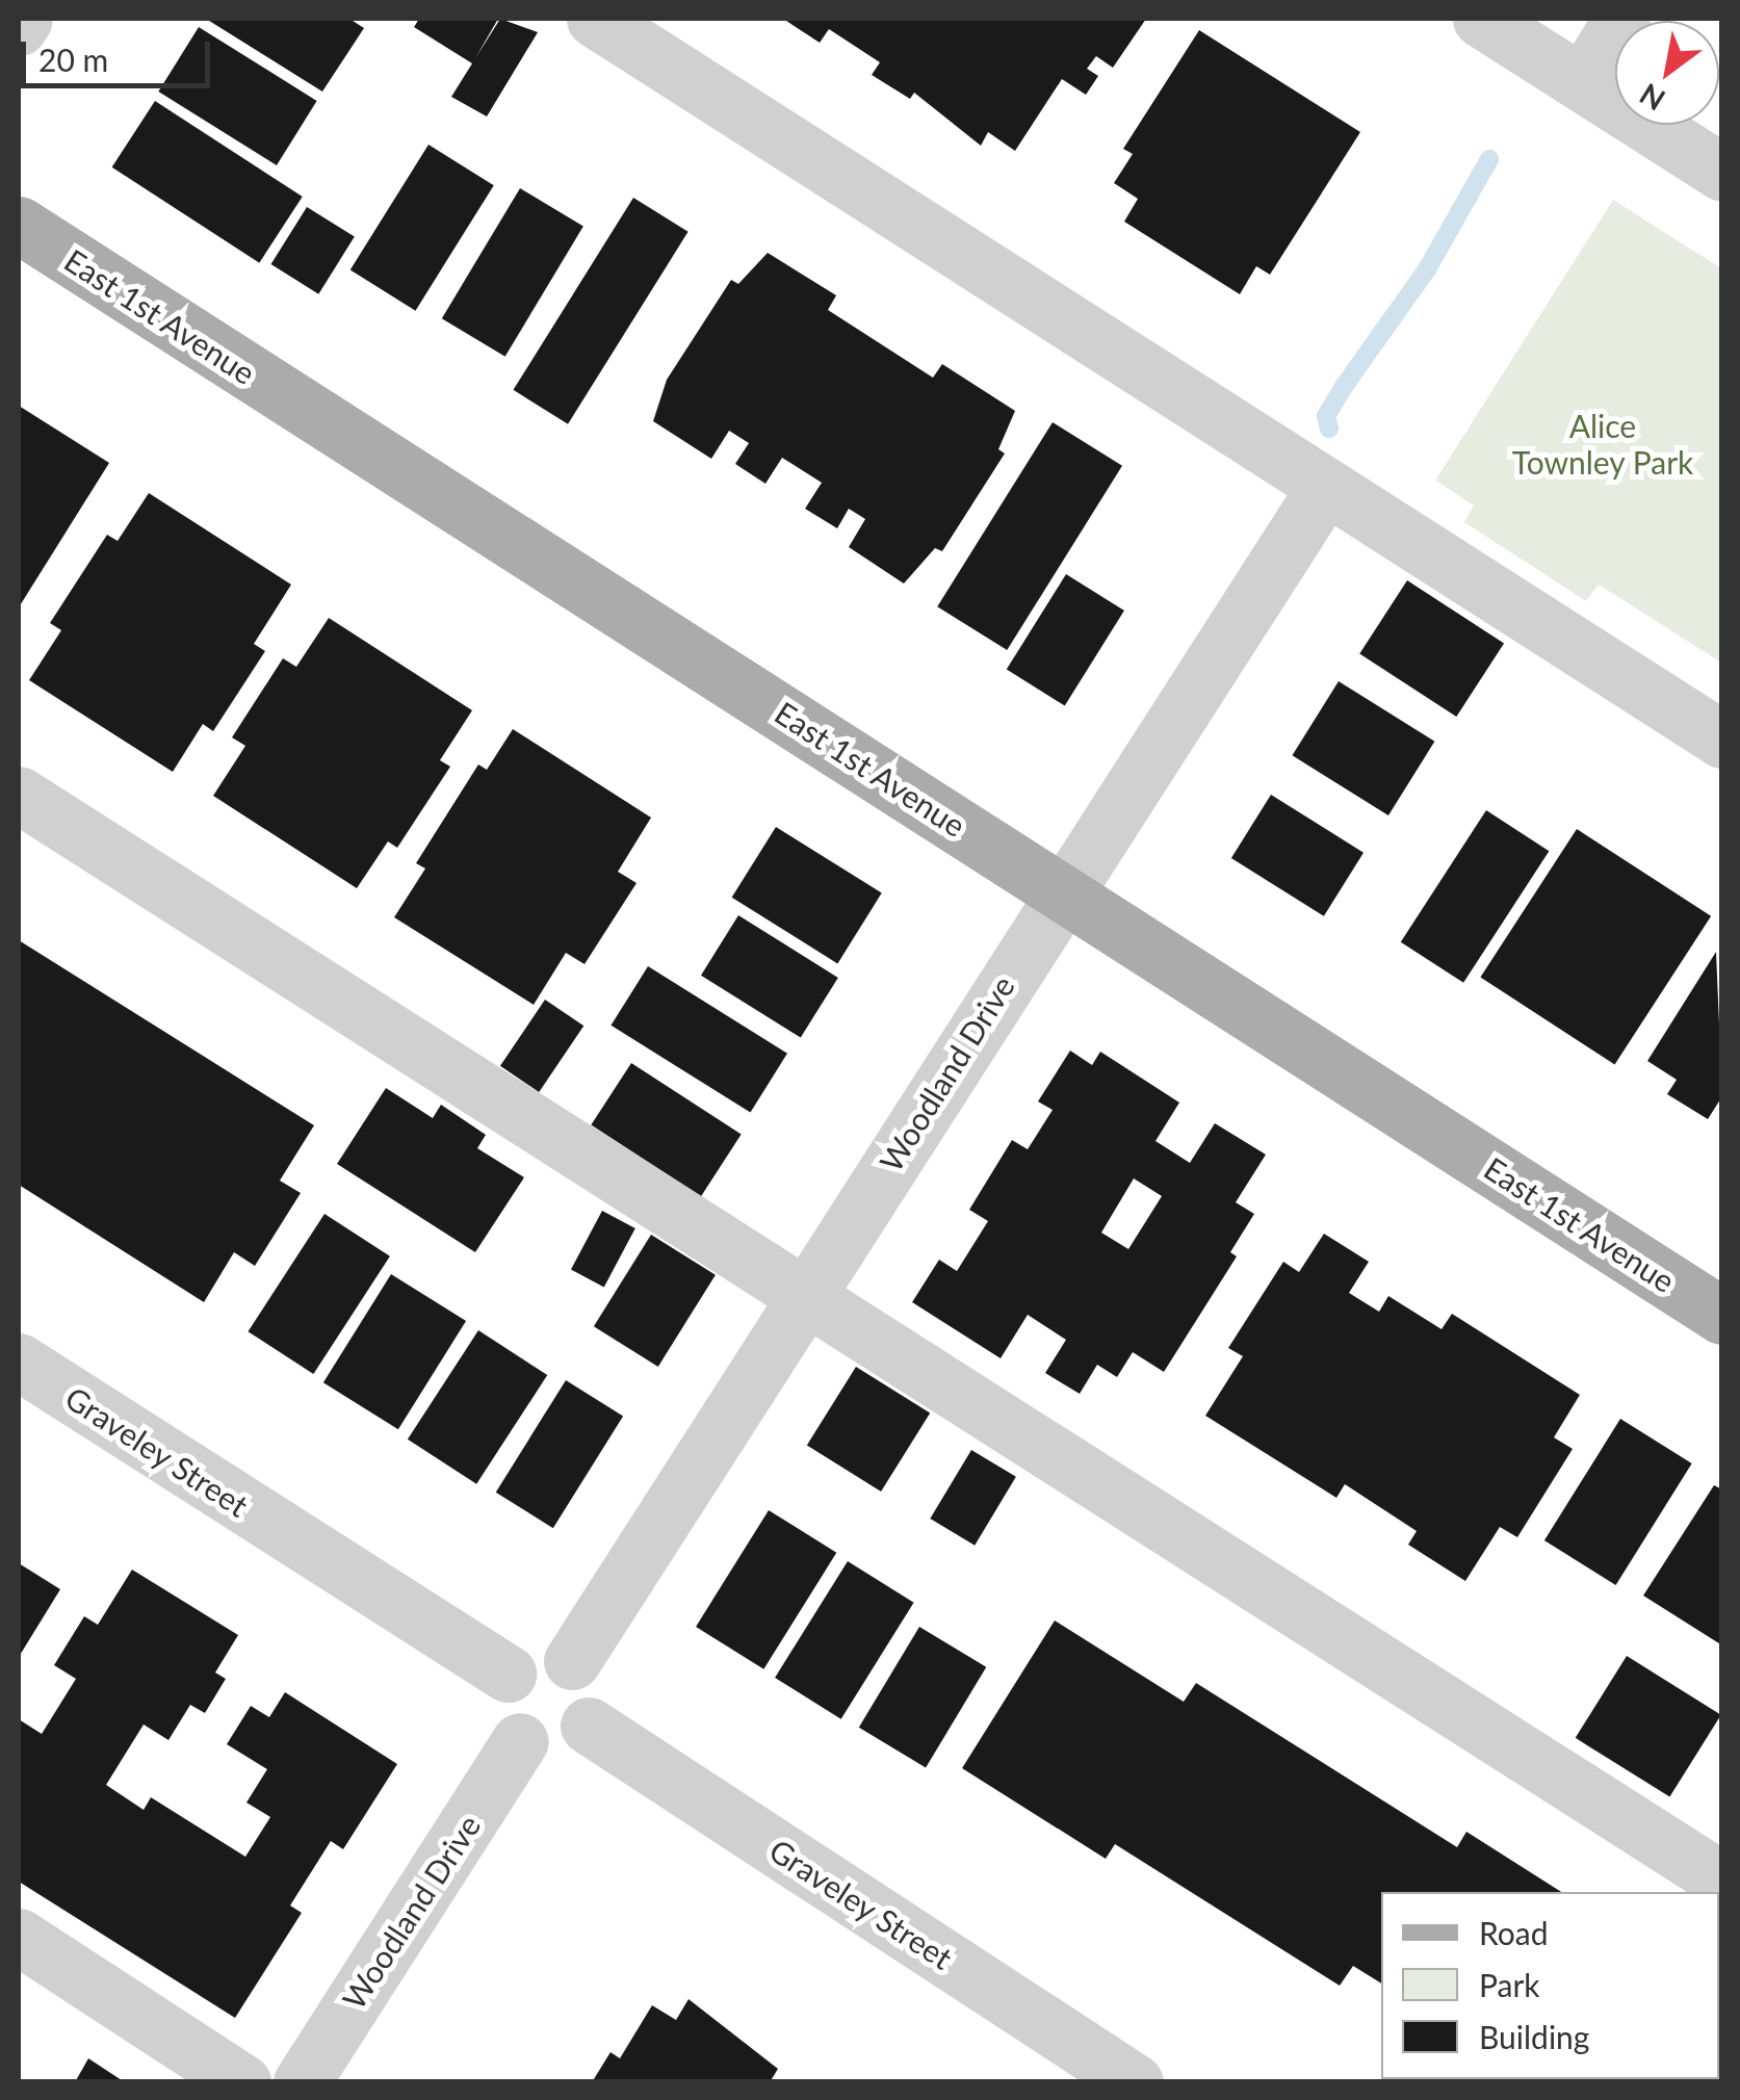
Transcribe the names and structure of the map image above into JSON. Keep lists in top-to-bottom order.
{
  "streets": {
    "main road": ["East 1st Avenue"],
    "street": ["Woodland Drive", "Graveley Street"]
  },
  "crossings": [
    ["East 1st Avenue", "Woodland Drive"],
    ["Woodland Drive", "Graveley Street"]
  ],
  "parks": ["Alice Townley Park"],
  "legend": ["Road", "Park", "Building"],
  "scale_bar": "20 m",
  "north": "bottom left"
}
